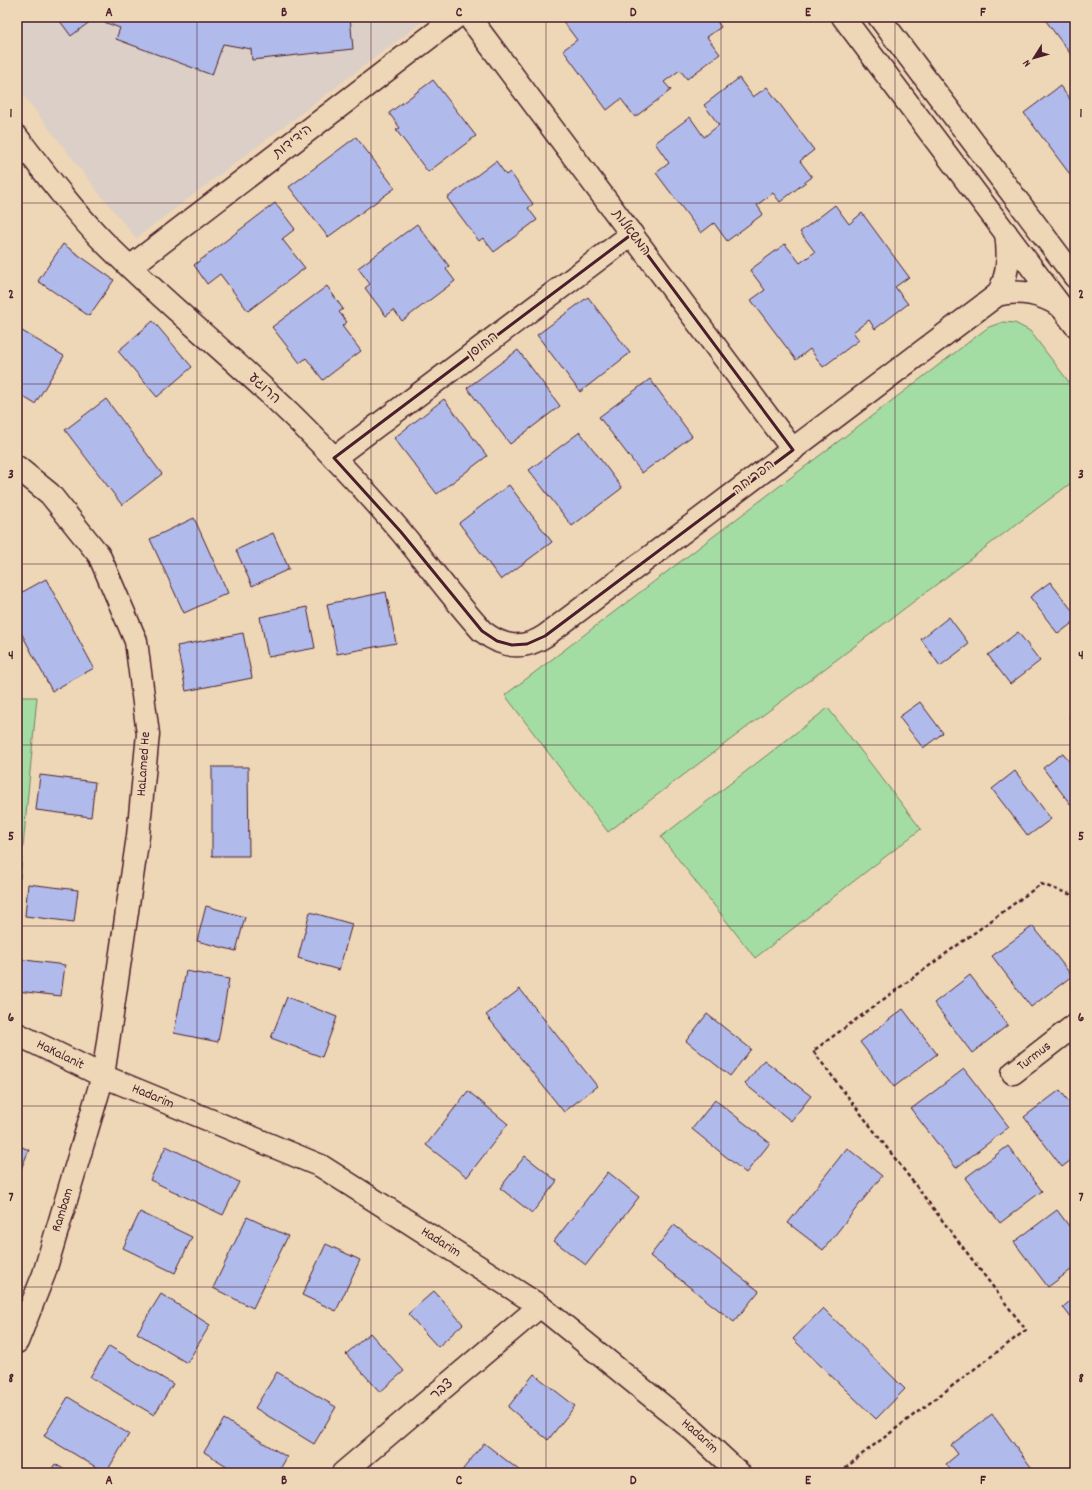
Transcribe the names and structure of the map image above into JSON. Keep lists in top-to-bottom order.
{
  "streets": {
    "street": [
      "הידידות",
      "המשאלות",
      "החוסן",
      "הרוגע",
      "הפריחה",
      "HaLamed He",
      "HaKalanit",
      "Turmus",
      "Hadarim",
      "Rambam",
      "צבר"
    ]
  },
  "crossings": [
    ["הידידות", "הרוגע"],
    ["המשאלות", "החוסן"],
    ["המשאלות", "הפריחה"],
    ["החוסן", "הרוגע"],
    ["הרוגע", "הפריחה"],
    ["HaLamed He", "HaKalanit"],
    ["HaLamed He", "Hadarim"],
    ["HaLamed He", "Rambam"],
    ["HaKalanit", "Hadarim"],
    ["HaKalanit", "Rambam"],
    ["Hadarim", "Rambam"],
    ["Hadarim", "צבר"]
  ],
  "north": "bottom left",
  "grid": {
    "columns": [
      "A",
      "B",
      "C",
      "D",
      "E",
      "F"
    ],
    "rows": [
      "1",
      "2",
      "3",
      "4",
      "5",
      "6",
      "7",
      "8"
    ]
  }
}
